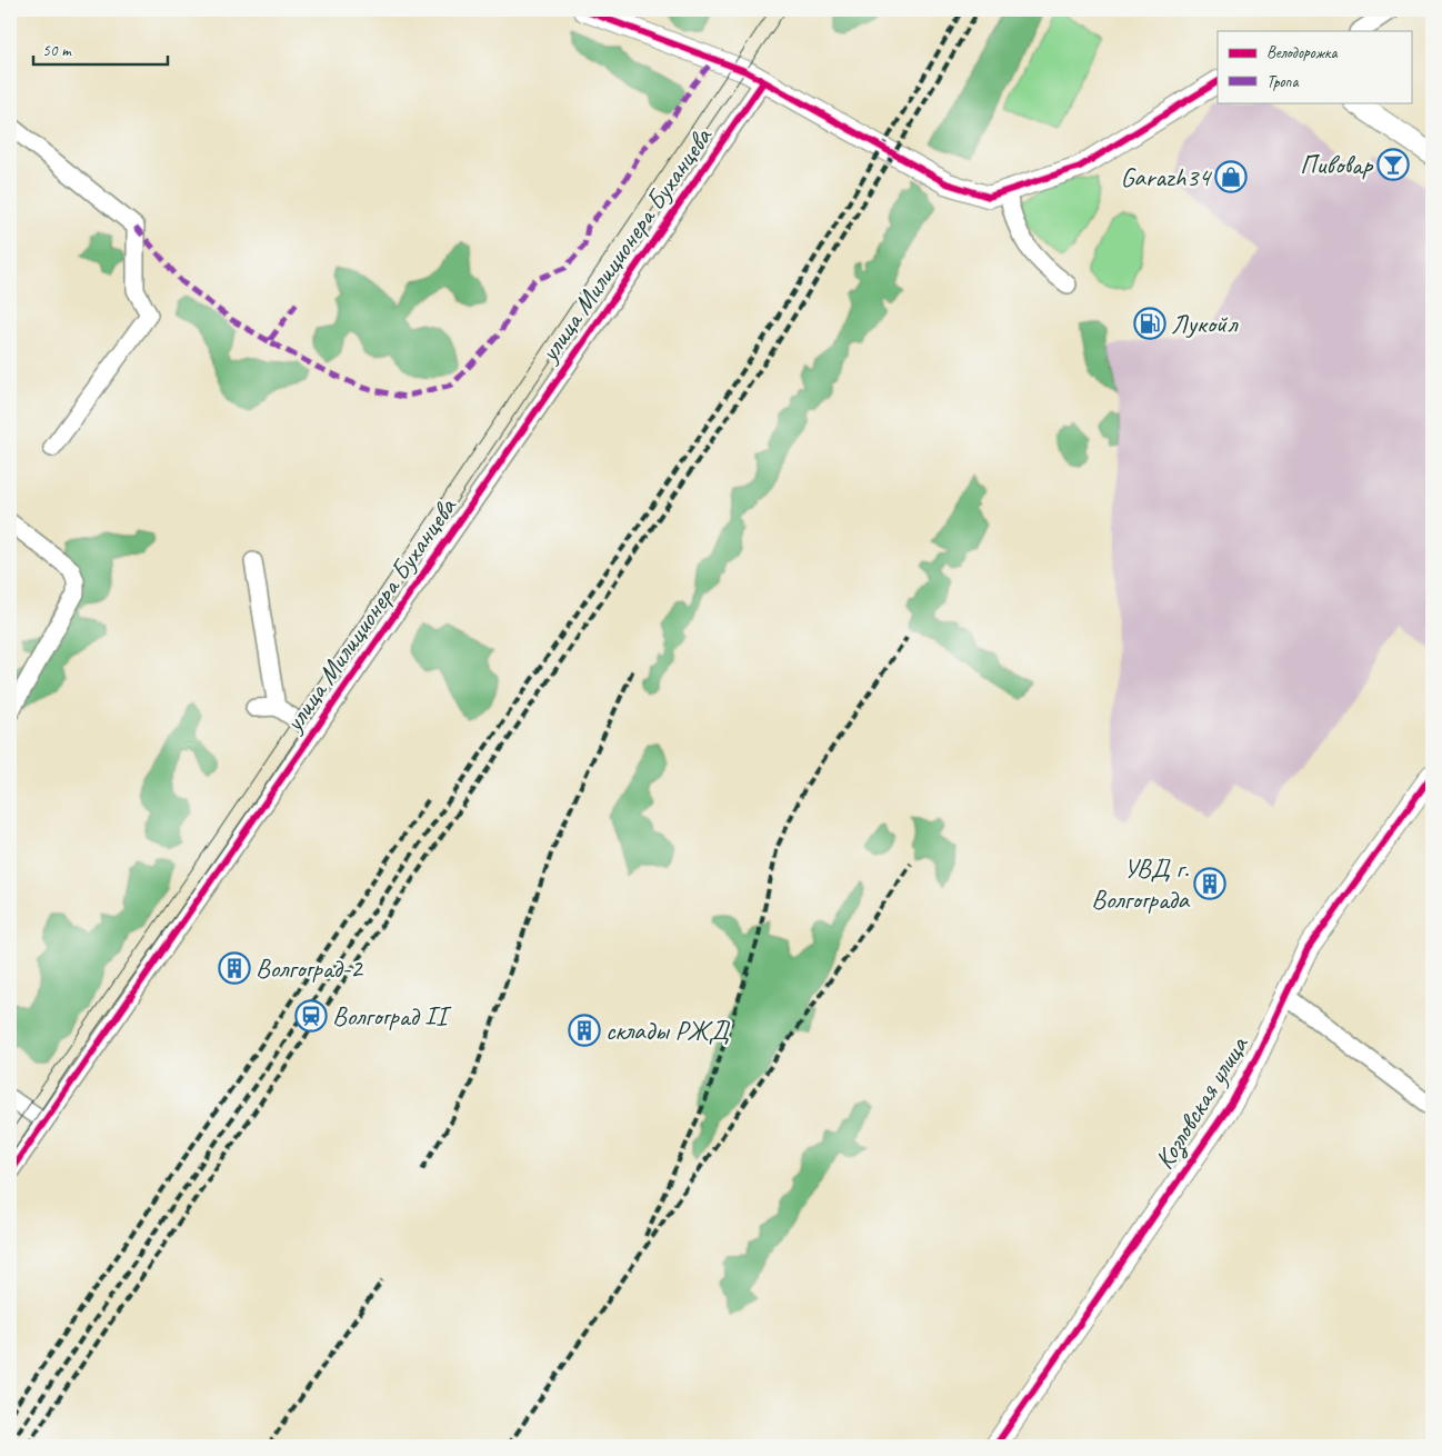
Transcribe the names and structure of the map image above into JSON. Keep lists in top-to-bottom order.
{
  "streets": {
    "street": ["улица Милиционера Буханцева", "Козловская улица"]
  },
  "places": {
    "bar": ["Пивовар"],
    "shop": ["Garazh34"],
    "fuel station": ["Лукойл"],
    "building": ["УВД г. Волгограда", "Волгоград-2", "склады РЖД"],
    "station": ["Волгоград II"]
  },
  "legend": ["Велодорожка", "Тропа"],
  "scale_bar": "50 m"
}
